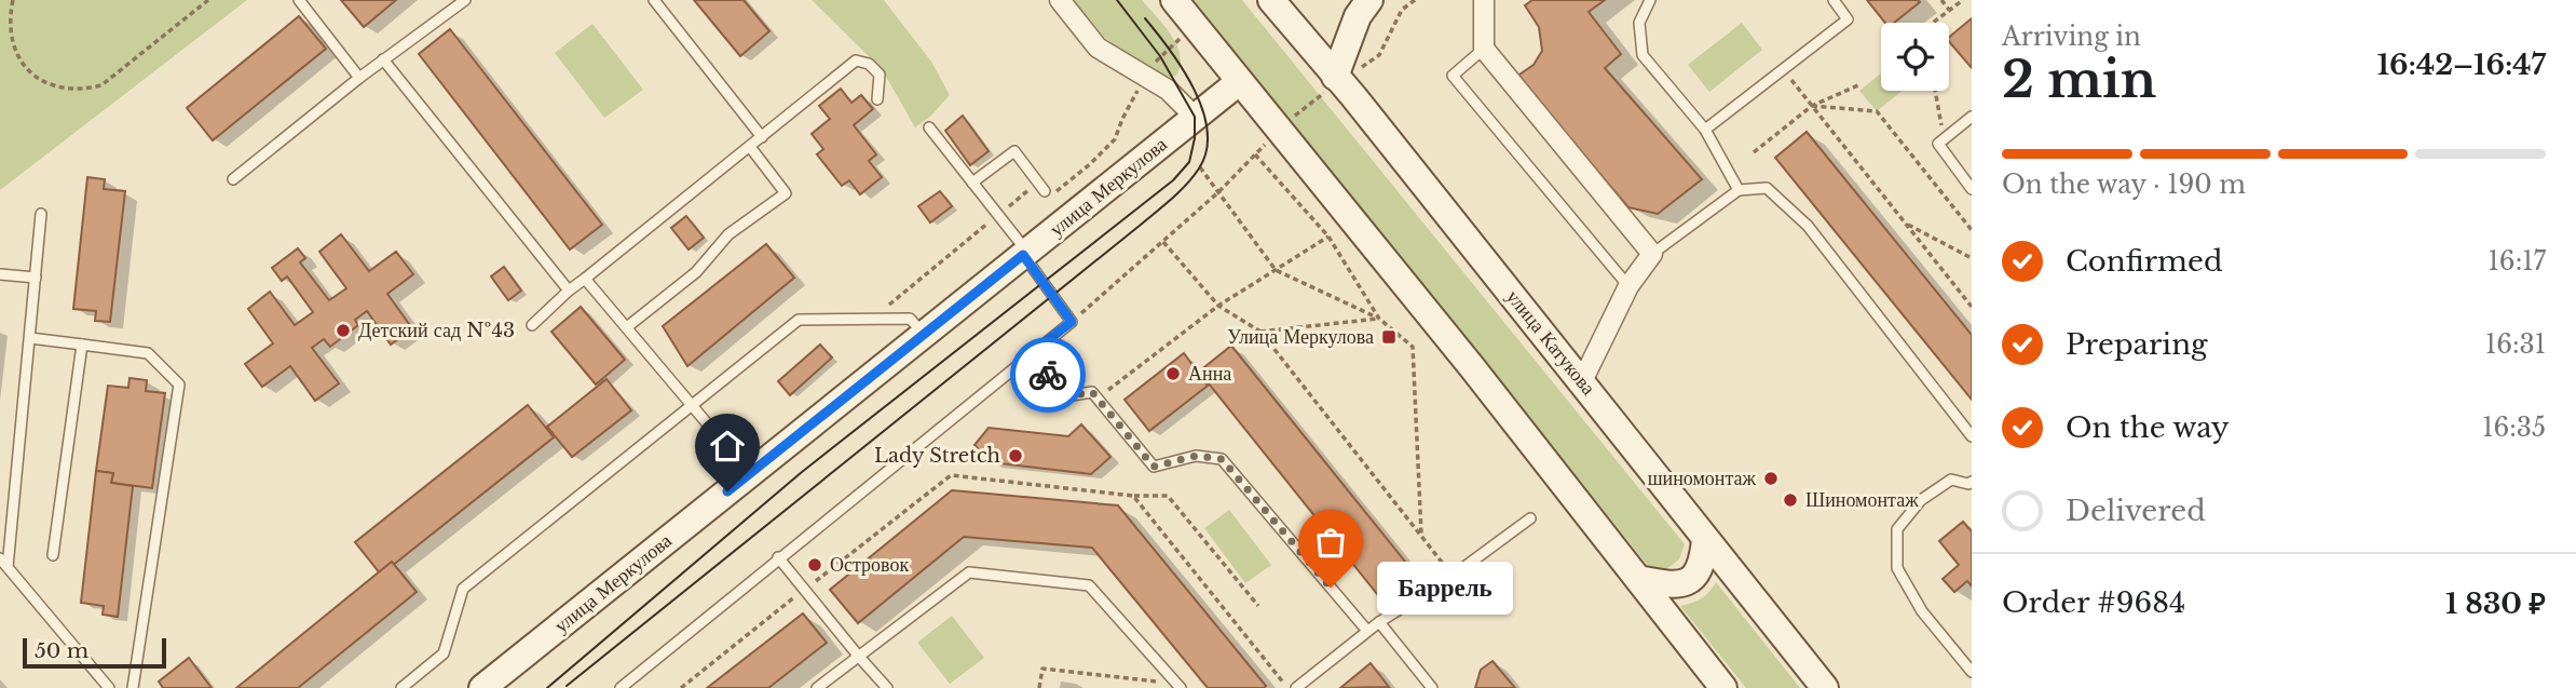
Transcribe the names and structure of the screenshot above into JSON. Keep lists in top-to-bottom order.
{
  "streets": {
    "main road": ["улица Меркулова", "улица Катукова"]
  },
  "places": {
    "other": [
      "Детский сад №43",
      "Анна",
      "Lady Stretch",
      "шиномонтаж",
      "Шиномонтаж",
      "Островок",
      "Баррель"
    ],
    "transit": ["Улица Меркулова"]
  },
  "scale_bar": "50 m",
  "page": {
    "heading": ["2 min", "Arriving in", "16:42–16:47"],
    "panel": ["Order #9684", "1 830 ₽"],
    "bar": "On the way · 190 m",
    "list": [
      ["Confirmed", "16:17"],
      ["Preparing", "16:31"],
      ["On the way", "16:35"],
      "Delivered"
    ],
    "bubble": "Баррель",
    "scale": "50 m"
  }
}
